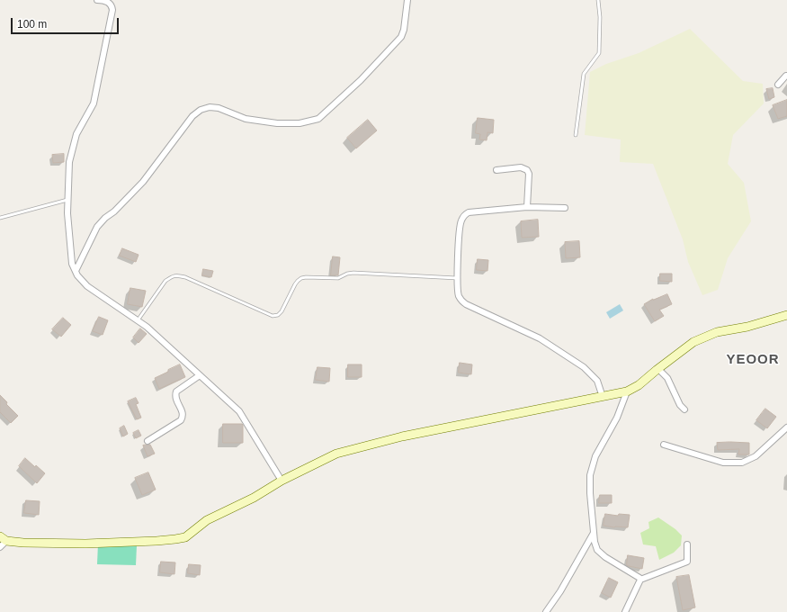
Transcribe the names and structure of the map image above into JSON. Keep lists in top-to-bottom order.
{
  "districts": ["YEOOR"],
  "scale_bar": "100 m"
}
